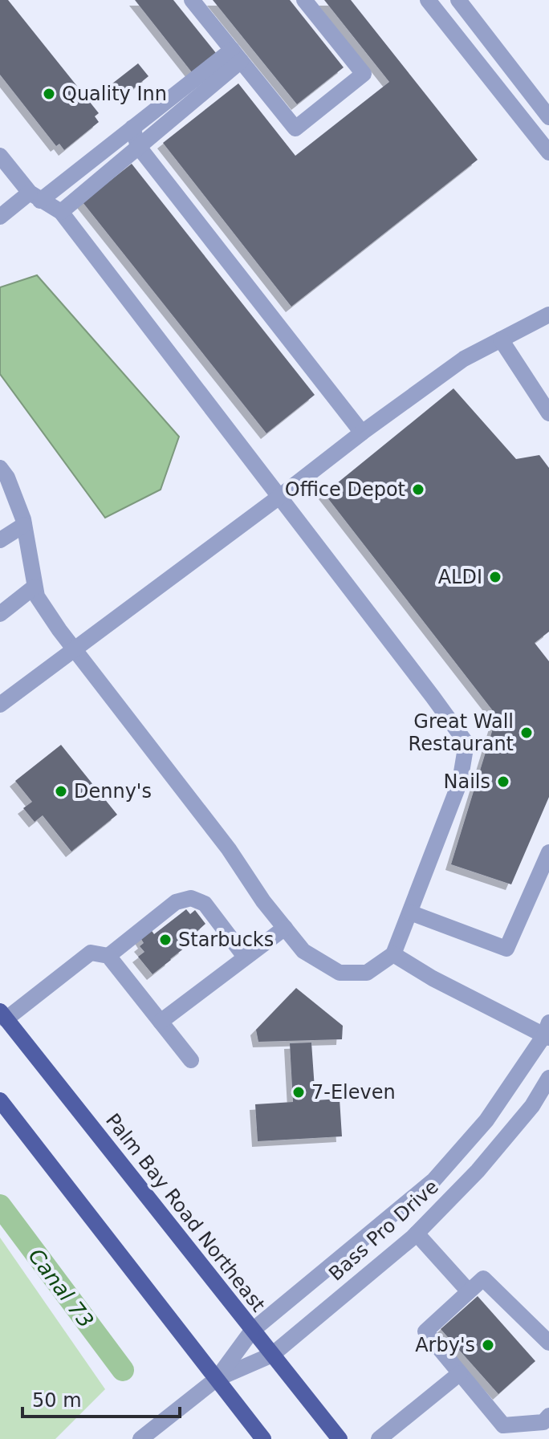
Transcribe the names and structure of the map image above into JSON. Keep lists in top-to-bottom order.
{
  "streets": {
    "main road": ["Palm Bay Road Northeast"],
    "street": ["Bass Pro Drive"]
  },
  "crossings": [
    ["Palm Bay Road Northeast", "Bass Pro Drive"]
  ],
  "water": ["Canal 73"],
  "places": [
    "Quality Inn",
    "Office Depot",
    "ALDI",
    "Great Wall Restaurant",
    "Nails",
    "Denny's",
    "Starbucks",
    "7-Eleven",
    "Arby's"
  ],
  "scale_bar": "50 m"
}
